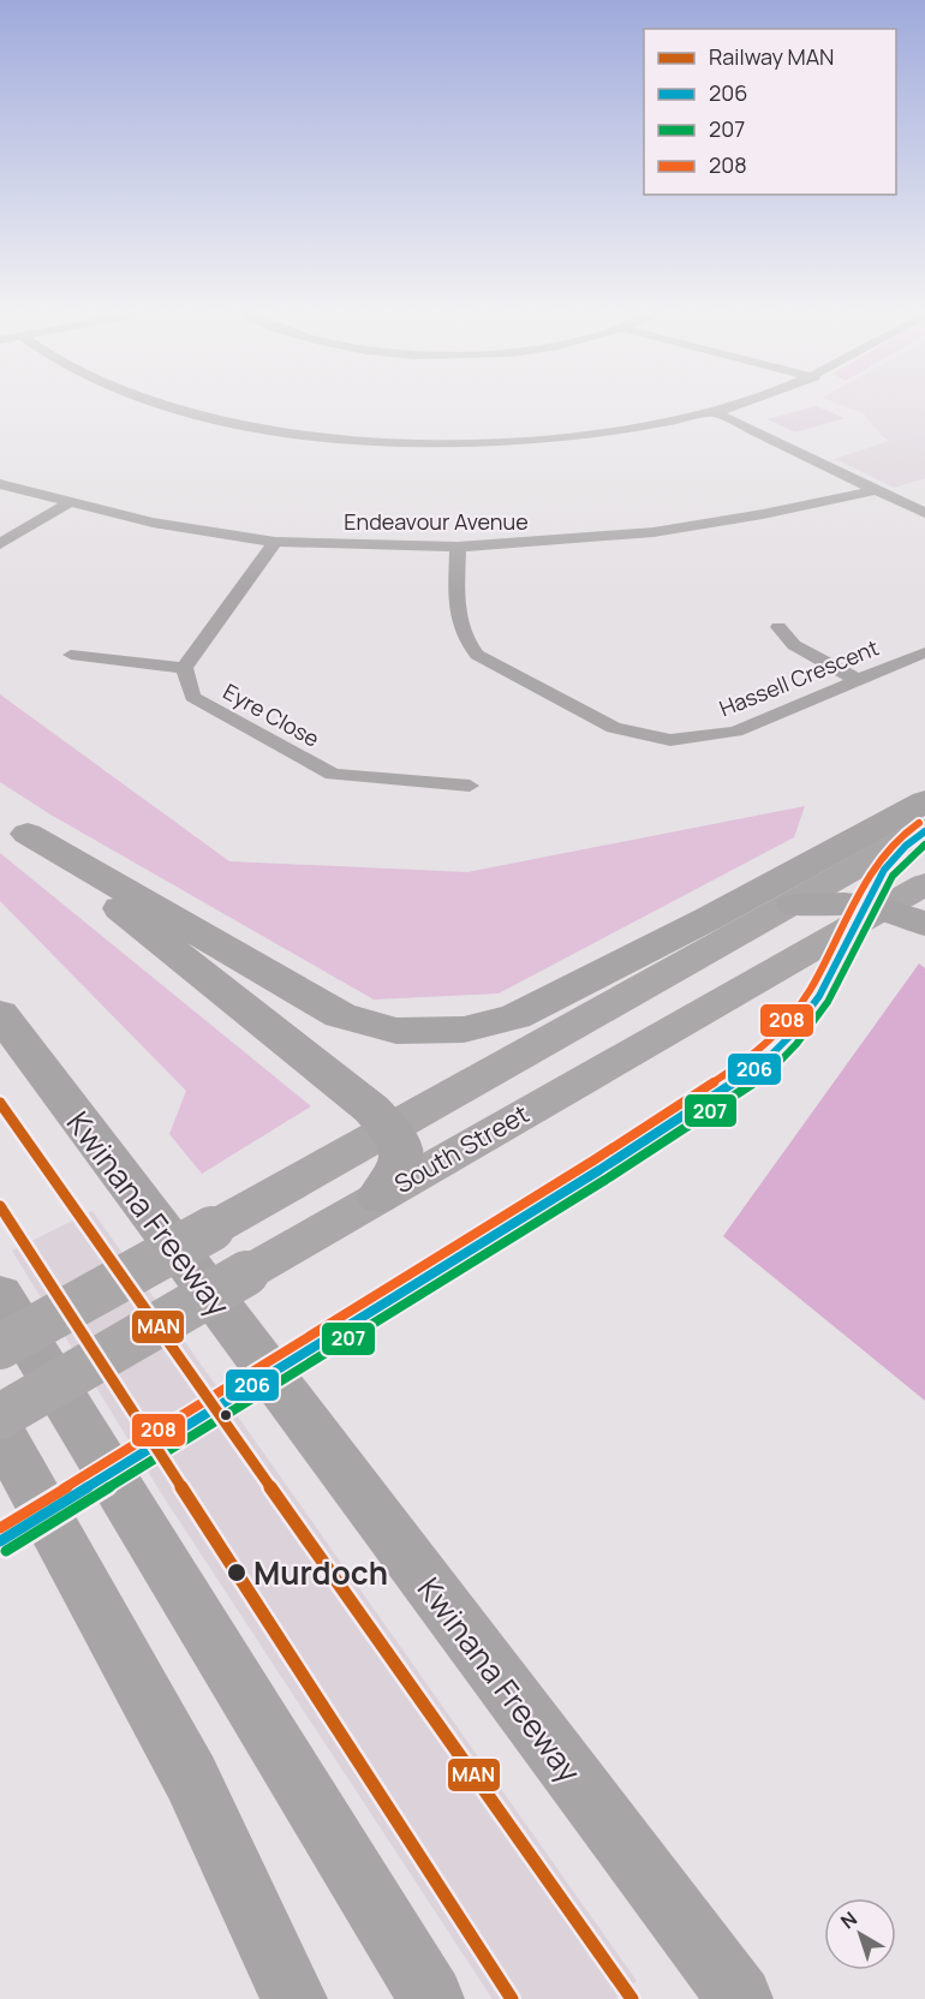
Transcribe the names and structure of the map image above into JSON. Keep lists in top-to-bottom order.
{
  "streets": {
    "highway": ["South Street", "Kwinana Freeway"],
    "street": ["Endeavour Avenue", "Hassell Crescent", "Eyre Close"]
  },
  "crossings": [
    ["Endeavour Avenue", "Hassell Crescent"]
  ],
  "places": ["Murdoch"],
  "lines": [
    "transit line 208",
    "transit line 206",
    "transit line 207",
    "rail line MAN"
  ],
  "legend": [
    "Railway MAN",
    "206",
    "207",
    "208"
  ],
  "north": "top left"
}
